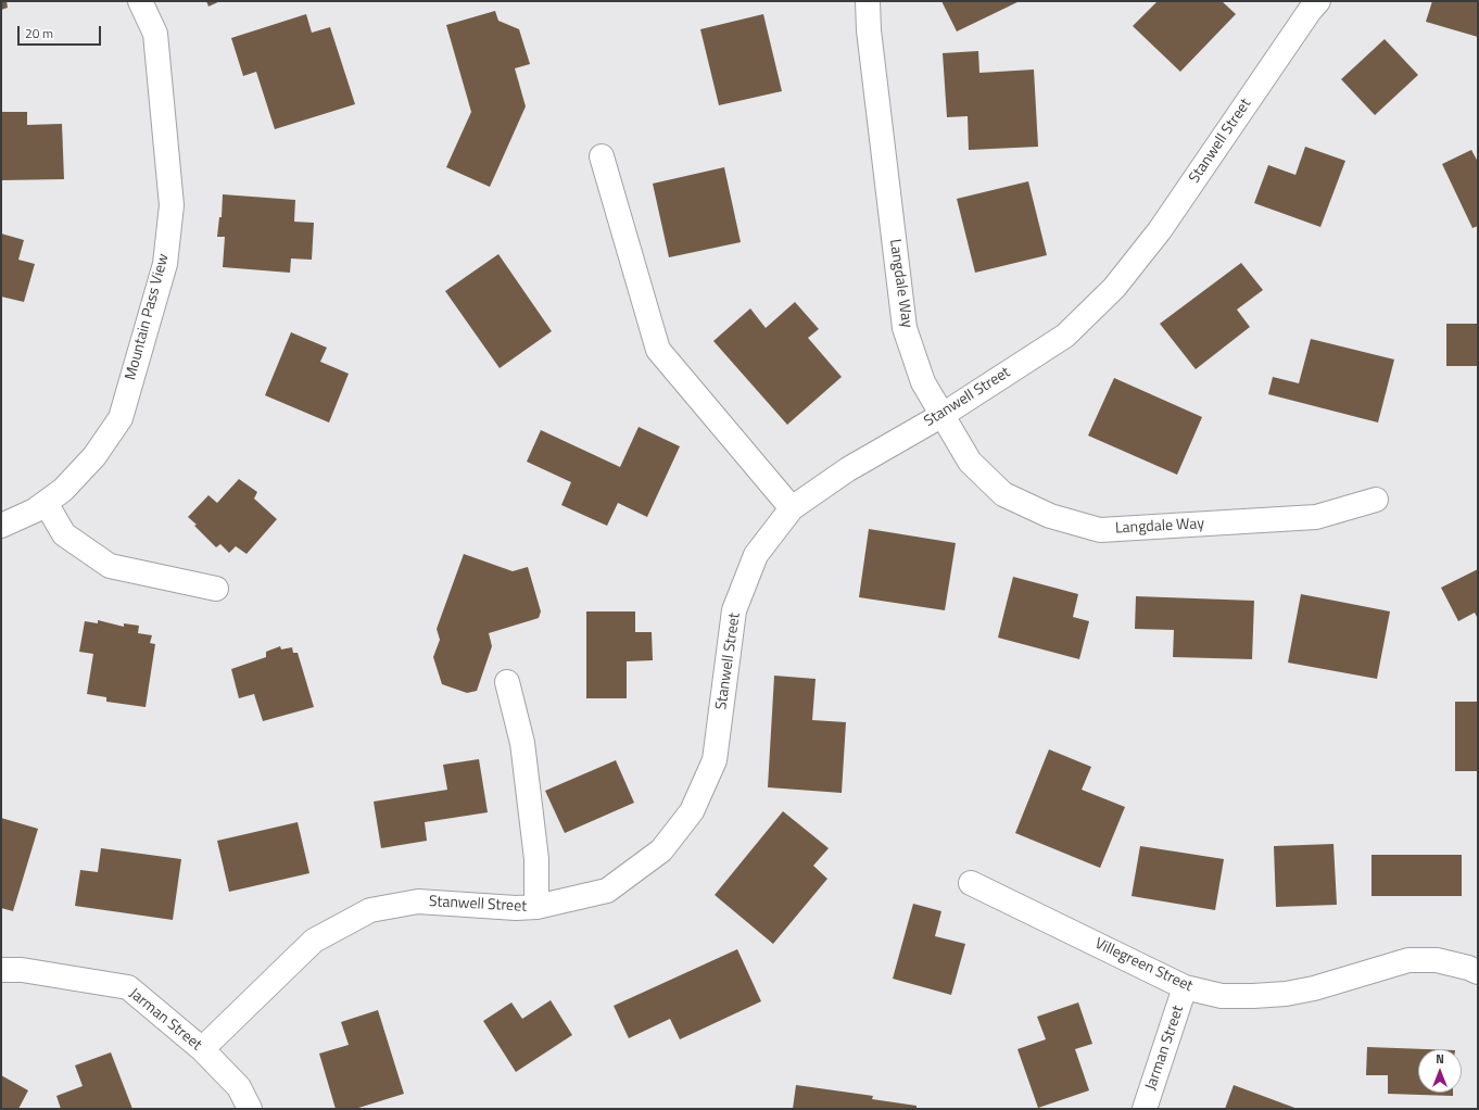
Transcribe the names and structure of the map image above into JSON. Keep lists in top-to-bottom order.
{
  "streets": {
    "street": [
      "Stanwell Street",
      "Langdale Way",
      "Mountain Pass View",
      "Villegreen Street",
      "Jarman Street"
    ]
  },
  "crossings": [
    ["Stanwell Street", "Langdale Way"],
    ["Stanwell Street", "Jarman Street"],
    ["Villegreen Street", "Jarman Street"]
  ],
  "scale_bar": "20 m",
  "north": "top"
}
